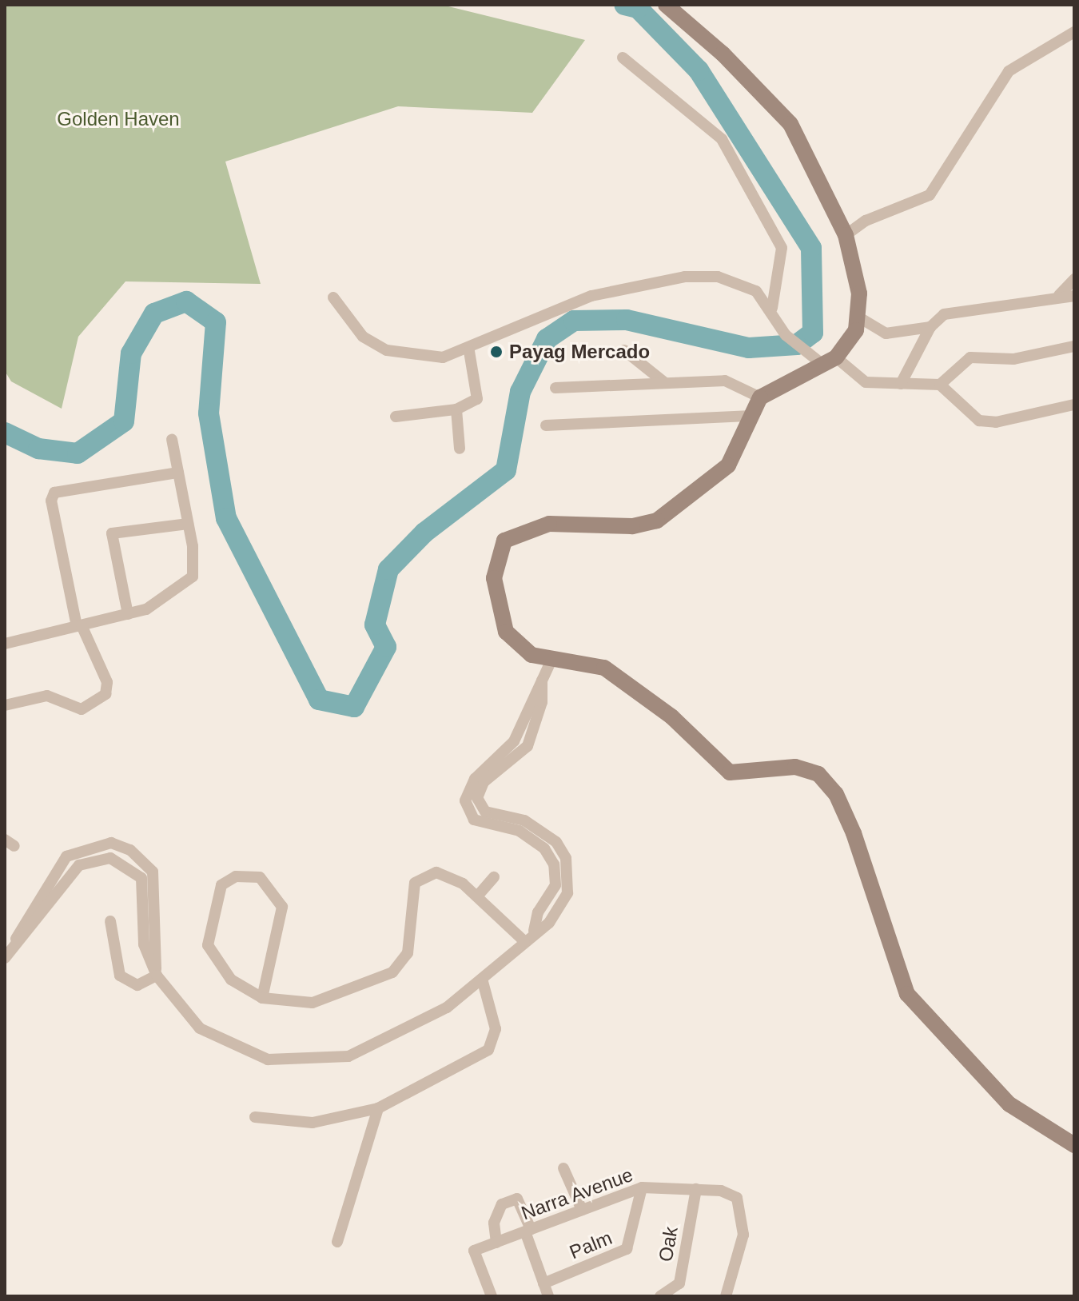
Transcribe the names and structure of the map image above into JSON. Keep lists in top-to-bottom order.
{
  "streets": {
    "street": ["Narra Avenue", "Oak", "Palm"]
  },
  "crossings": [
    ["Narra Avenue", "Oak"],
    ["Narra Avenue", "Palm"]
  ],
  "parks": ["Golden Haven"],
  "places": ["Payag Mercado"]
}
